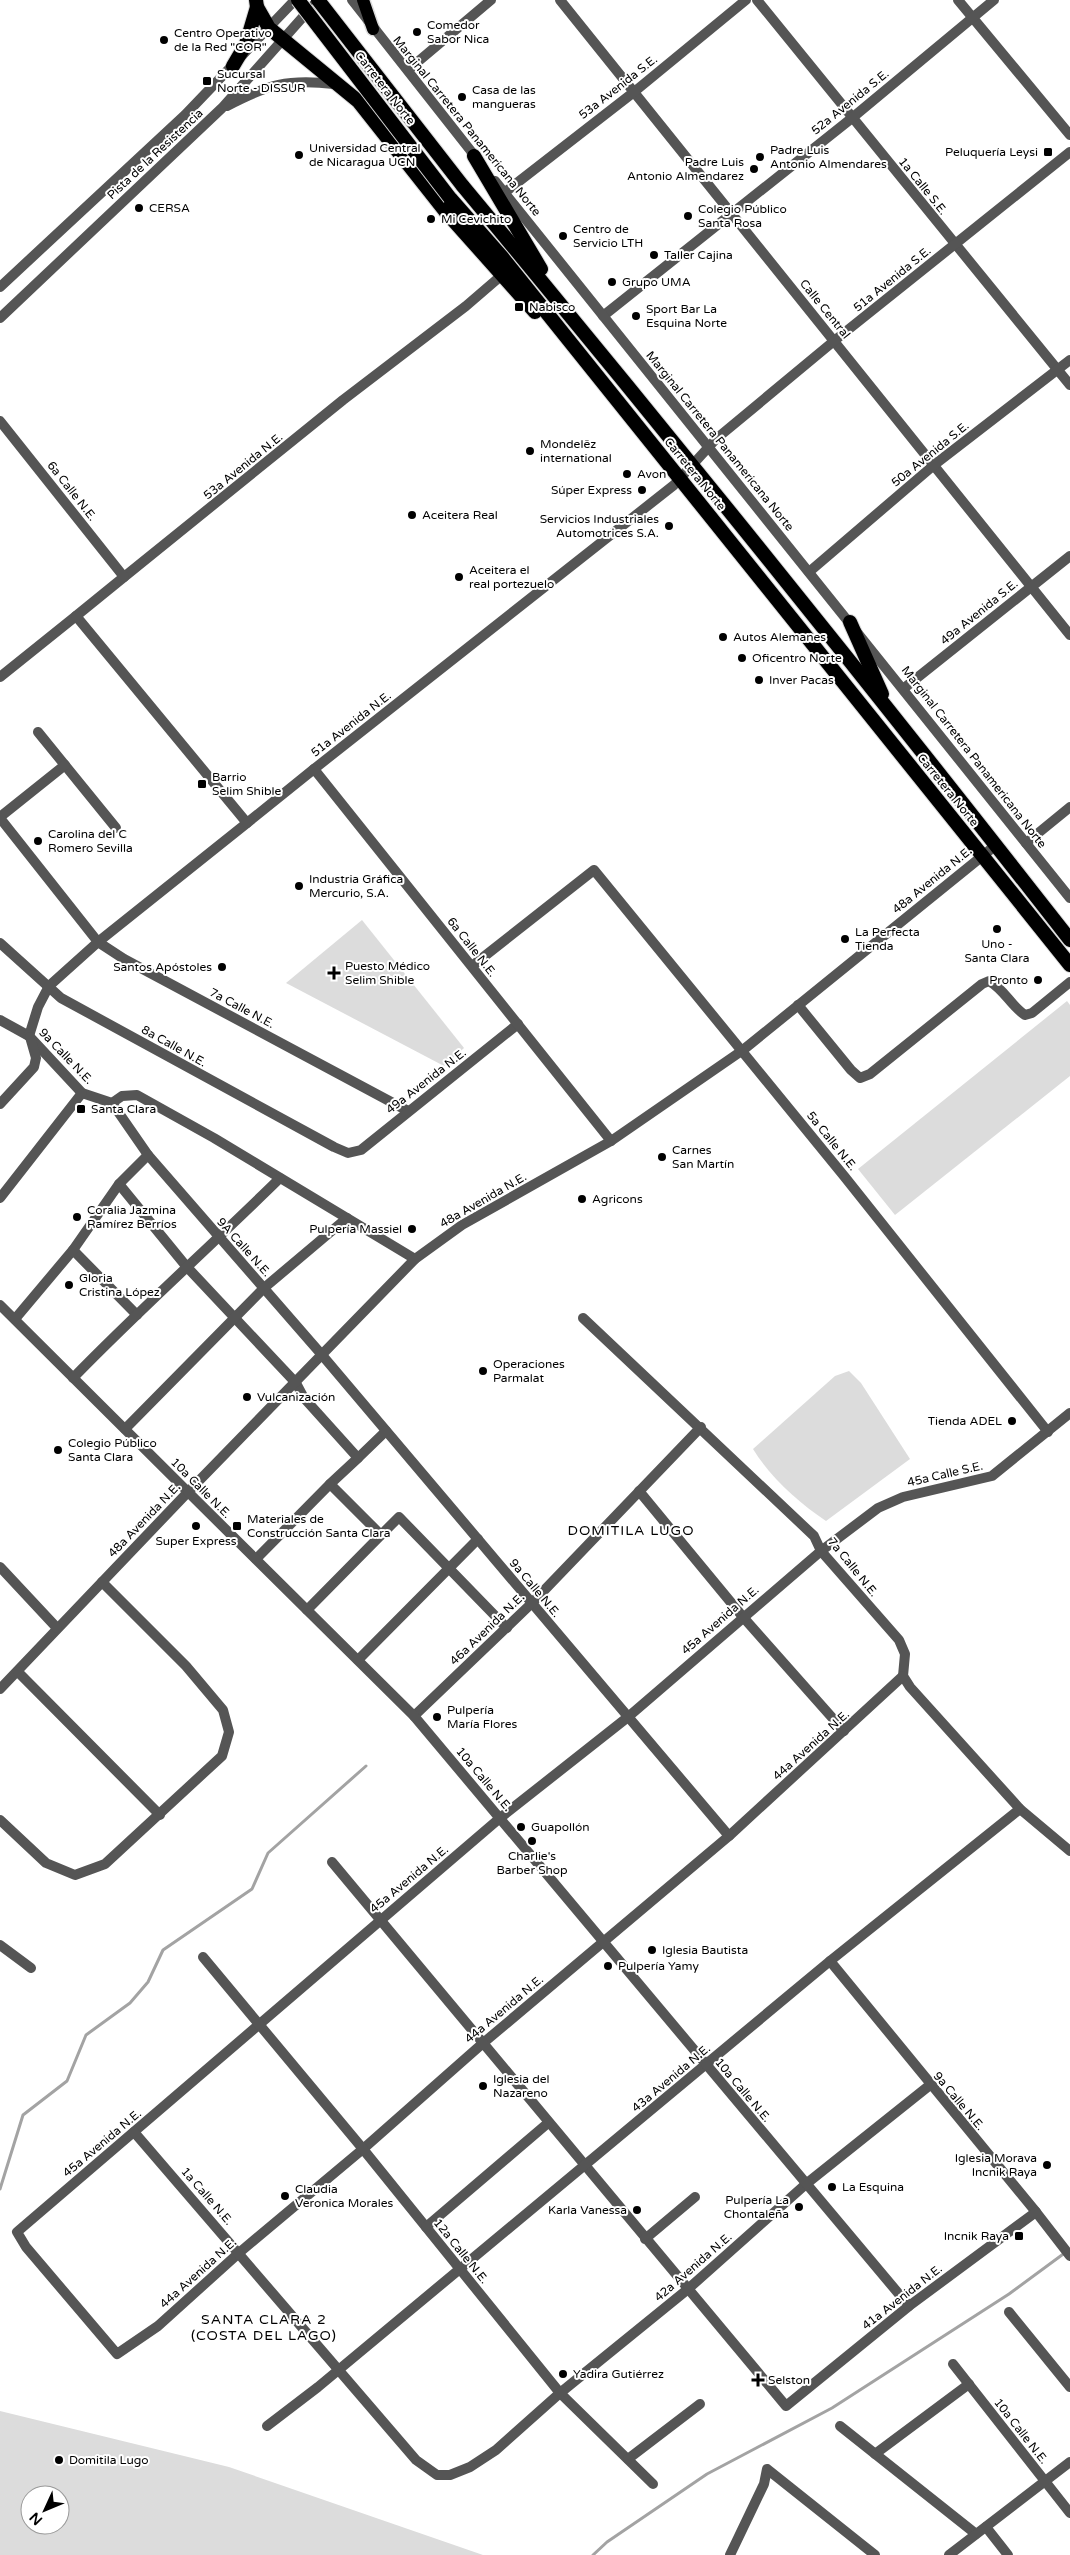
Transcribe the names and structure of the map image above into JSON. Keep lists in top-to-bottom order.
{
  "streets": {
    "highway": ["Carretera Norte"],
    "street": [
      "53a Avenida S.E.",
      "52a Avenida S.E.",
      "Marginal Carretera Panamericana Norte",
      "Pista de la Resistencia",
      "1a Calle S.E.",
      "51a Avenida S.E.",
      "Calle Central",
      "50a Avenida S.E.",
      "53a Avenida N.E.",
      "6a Calle N.E.",
      "49a Avenida S.E.",
      "51a Avenida N.E.",
      "48a Avenida N.E.",
      "7a Calle N.E.",
      "8a Calle N.E.",
      "9a Calle N.E.",
      "49a Avenida N.E.",
      "5a Calle N.E.",
      "9A Calle N.E.",
      "45a Calle S.E.",
      "10a Calle N.E.",
      "45a Avenida N.E.",
      "46a Avenida N.E.",
      "44a Avenida N.E.",
      "43a Avenida N.E.",
      "1a Calle N.E.",
      "12a Calle N.E.",
      "42a Avenida N.E.",
      "41a Avenida N.E."
    ]
  },
  "crossings": [
    ["53a Avenida S.E.", "Marginal Carretera Panamericana Norte"],
    ["53a Avenida S.E.", "Calle Central"],
    ["Carretera Norte", "Pista de la Resistencia"],
    ["Carretera Norte", "51a Avenida N.E."],
    ["Carretera Norte", "48a Avenida N.E."],
    ["52a Avenida S.E.", "Marginal Carretera Panamericana Norte"],
    ["52a Avenida S.E.", "1a Calle S.E."],
    ["52a Avenida S.E.", "Calle Central"],
    ["Marginal Carretera Panamericana Norte", "51a Avenida S.E."],
    ["Marginal Carretera Panamericana Norte", "50a Avenida S.E."],
    ["Marginal Carretera Panamericana Norte", "49a Avenida S.E."],
    ["Marginal Carretera Panamericana Norte", "51a Avenida N.E."],
    ["1a Calle S.E.", "51a Avenida S.E."],
    ["1a Calle S.E.", "50a Avenida S.E."],
    ["51a Avenida S.E.", "Calle Central"],
    ["51a Avenida S.E.", "51a Avenida N.E."],
    ["Calle Central", "50a Avenida S.E."],
    ["Calle Central", "49a Avenida S.E."],
    ["53a Avenida N.E.", "6a Calle N.E."],
    ["6a Calle N.E.", "51a Avenida N.E."],
    ["6a Calle N.E.", "48a Avenida N.E."],
    ["6a Calle N.E.", "49a Avenida N.E."],
    ["6a Calle N.E.", "5a Calle N.E."],
    ["51a Avenida N.E.", "7a Calle N.E."],
    ["51a Avenida N.E.", "8a Calle N.E."],
    ["51a Avenida N.E.", "9a Calle N.E."],
    ["48a Avenida N.E.", "9a Calle N.E."],
    ["48a Avenida N.E.", "5a Calle N.E."],
    ["48a Avenida N.E.", "9A Calle N.E."],
    ["48a Avenida N.E.", "10a Calle N.E."],
    ["7a Calle N.E.", "49a Avenida N.E."],
    ["7a Calle N.E.", "45a Calle S.E."],
    ["7a Calle N.E.", "45a Avenida N.E."],
    ["7a Calle N.E.", "46a Avenida N.E."],
    ["7a Calle N.E.", "44a Avenida N.E."],
    ["8a Calle N.E.", "49a Avenida N.E."],
    ["9a Calle N.E.", "9A Calle N.E."],
    ["9a Calle N.E.", "45a Avenida N.E."],
    ["9a Calle N.E.", "46a Avenida N.E."],
    ["9a Calle N.E.", "44a Avenida N.E."],
    ["9a Calle N.E.", "43a Avenida N.E."],
    ["9a Calle N.E.", "42a Avenida N.E."],
    ["9a Calle N.E.", "41a Avenida N.E."],
    ["5a Calle N.E.", "45a Calle S.E."],
    ["45a Calle S.E.", "45a Avenida N.E."],
    ["10a Calle N.E.", "45a Avenida N.E."],
    ["10a Calle N.E.", "46a Avenida N.E."],
    ["10a Calle N.E.", "44a Avenida N.E."],
    ["10a Calle N.E.", "43a Avenida N.E."],
    ["10a Calle N.E.", "42a Avenida N.E."],
    ["10a Calle N.E.", "41a Avenida N.E."],
    ["45a Avenida N.E.", "44a Avenida N.E."],
    ["45a Avenida N.E.", "1a Calle N.E."],
    ["45a Avenida N.E.", "12a Calle N.E."],
    ["44a Avenida N.E.", "1a Calle N.E."],
    ["44a Avenida N.E.", "12a Calle N.E."],
    ["43a Avenida N.E.", "1a Calle N.E."],
    ["43a Avenida N.E.", "12a Calle N.E."],
    ["1a Calle N.E.", "42a Avenida N.E."],
    ["12a Calle N.E.", "42a Avenida N.E."],
    ["42a Avenida N.E.", "41a Avenida N.E."]
  ],
  "districts": ["DOMITILA LUGO", "SANTA CLARA 2 (COSTA DEL LAGO)"],
  "places": {
    "other": [
      "Comedor Sabor Nica",
      "Centro Operativo de la Red \"COR\"",
      "Casa de las mangueras",
      "Universidad Central de Nicaragua UCN",
      "Padre Luis Antonio Almendares",
      "Padre Luis Antonio Almendarez",
      "CERSA",
      "Colegio Público Santa Rosa",
      "Mi Cevichito",
      "Centro de Servicio LTH",
      "Taller Cajina",
      "Grupo UMA",
      "Sport Bar La Esquina Norte",
      "Mondelēz international",
      "Avon",
      "Súper Express",
      "Aceitera Real",
      "Servicios Industriales Automotrices S.A.",
      "Aceitera el real portezuelo",
      "Autos Alemanes",
      "Oficentro Norte",
      "Inver Pacas",
      "Carolina del C Romero Sevilla",
      "Industria Gráfica Mercurio, S.A.",
      "Uno - Santa Clara",
      "La Perfecta Tienda",
      "Santos Apóstoles",
      "Pronto",
      "Carnes San Martín",
      "Agricons",
      "Coralia Jazmina Ramírez Berríos",
      "Pulpería Massiel",
      "Gloria Cristina López",
      "Operaciones Parmalat",
      "Vulcanización",
      "Tienda ADEL",
      "Colegio Público Santa Clara",
      "Super Express",
      "Pulpería María Flores",
      "Guapollón",
      "Charlie's Barber Shop",
      "Iglesia Bautista",
      "Pulpería Yamy",
      "Iglesia del Nazareno",
      "Iglesia Morava Incnik Raya",
      "La Esquina",
      "Claudia Veronica Morales",
      "Pulpería La Chontaleña",
      "Karla Vanessa",
      "Yadira Gutiérrez",
      "Domitila Lugo"
    ],
    "transit": [
      "Sucursal Norte - DISSUR",
      "Peluquería Leysi",
      "Nabisco",
      "Barrio Selim Shible",
      "Santa Clara",
      "Materiales de Construcción Santa Clara",
      "Incnik Raya"
    ],
    "health": ["Puesto Médico Selim Shible", "Selston"]
  },
  "north": "bottom left"
}
